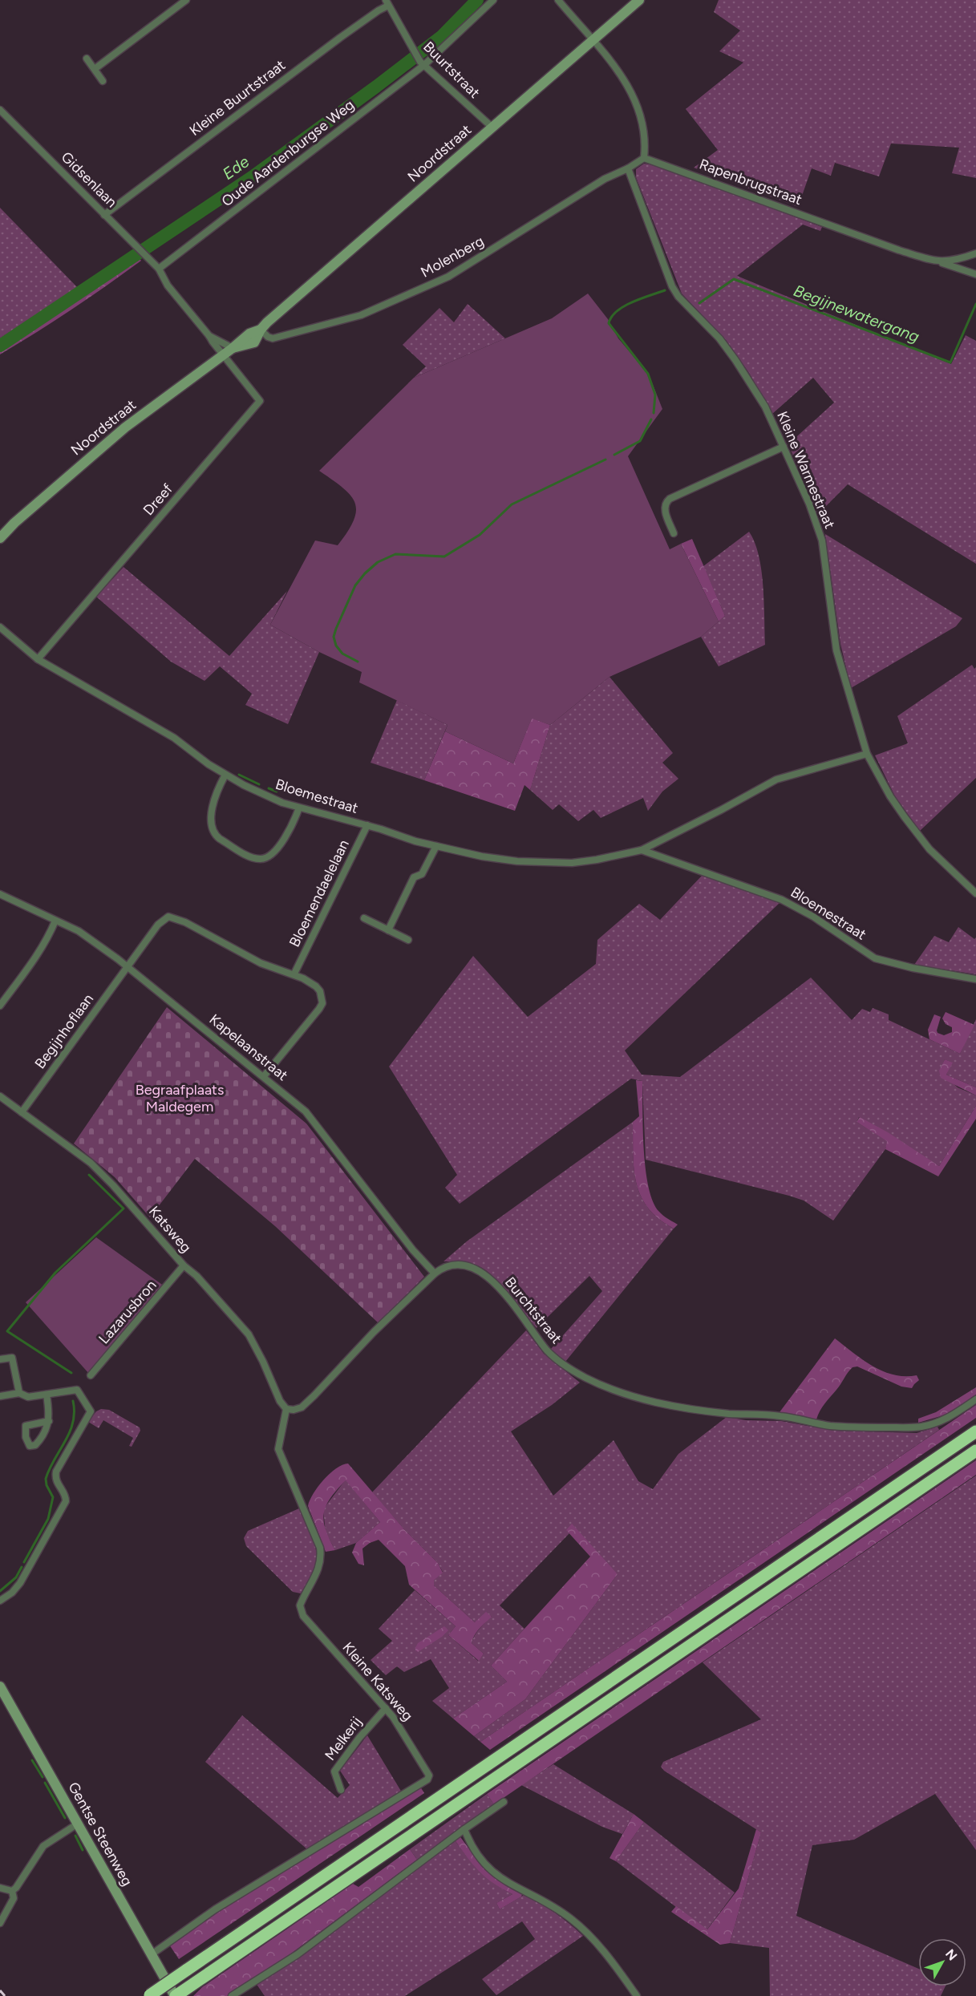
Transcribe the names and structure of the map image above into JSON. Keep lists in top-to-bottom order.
{
  "streets": {
    "street": [
      "Buurtstraat",
      "Kleine Buurtstraat",
      "Oude Aardenburgse Weg",
      "Noordstraat",
      "Gidsenlaan",
      "Rapenbrugstraat",
      "Molenberg",
      "Kleine Warmestraat",
      "Dreef",
      "Bloemestraat",
      "Bloemendaelelaan",
      "Begijnhoflaan",
      "Kapelaanstraat",
      "Katsweg",
      "Burchtstraat",
      "Lazarusbron",
      "Kleine Katsweg",
      "Melkerij",
      "Gentse Steenweg"
    ]
  },
  "crossings": [
    ["Buurtstraat", "Kleine Buurtstraat"],
    ["Buurtstraat", "Oude Aardenburgse Weg"],
    ["Buurtstraat", "Noordstraat"],
    ["Kleine Buurtstraat", "Gidsenlaan"],
    ["Oude Aardenburgse Weg", "Gidsenlaan"],
    ["Noordstraat", "Molenberg"],
    ["Noordstraat", "Dreef"],
    ["Rapenbrugstraat", "Molenberg"],
    ["Molenberg", "Kleine Warmestraat"],
    ["Kleine Warmestraat", "Bloemestraat"],
    ["Dreef", "Bloemestraat"],
    ["Bloemestraat", "Bloemendaelelaan"],
    ["Begijnhoflaan", "Kapelaanstraat"],
    ["Begijnhoflaan", "Katsweg"],
    ["Kapelaanstraat", "Burchtstraat"],
    ["Katsweg", "Burchtstraat"],
    ["Katsweg", "Lazarusbron"],
    ["Katsweg", "Kleine Katsweg"],
    ["Burchtstraat", "Kleine Katsweg"],
    ["Kleine Katsweg", "Melkerij"],
    ["Kleine Katsweg", "Gentse Steenweg"]
  ],
  "water": ["Ede", "Begijnewatergang"],
  "parks": ["Begraafplaats Maldegem"],
  "north": "top right"
}
